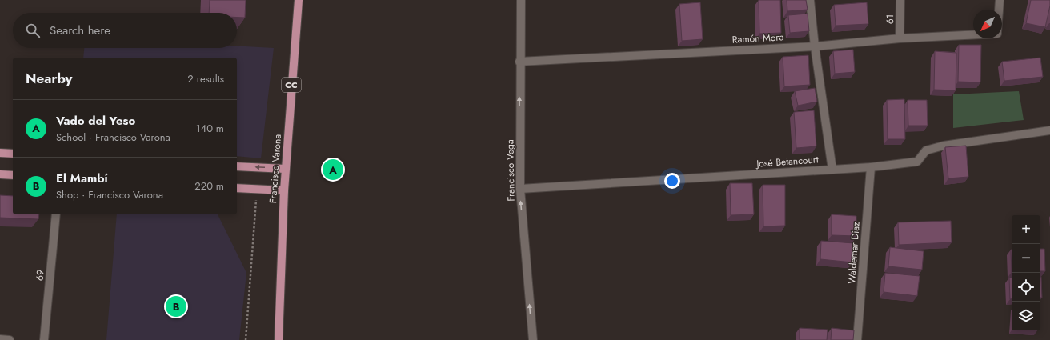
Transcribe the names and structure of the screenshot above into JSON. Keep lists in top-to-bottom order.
{
  "streets": {
    "main road": ["CC", "Francisco Varona"],
    "street": [
      "61",
      "Ramón Mora",
      "José Betancourt",
      "Francisco Vega",
      "Waldemar Díaz",
      "69"
    ]
  },
  "crossings": [
    ["61", "Ramón Mora"],
    ["Ramón Mora", "Francisco Vega"],
    ["José Betancourt", "Francisco Vega"],
    ["José Betancourt", "Waldemar Díaz"]
  ],
  "one_way": ["Francisco Vega"],
  "north": "bottom left",
  "page": {
    "search": "Search here",
    "heading": ["Nearby", "2 results"],
    "list": [
      {
        "mark": "A",
        "name": "Vado del Yeso",
        "note": "School · Francisco Varona",
        "value": "140 m"
      },
      {
        "mark": "B",
        "name": "El Mambí",
        "note": "Shop · Francisco Varona",
        "value": "220 m"
      }
    ],
    "pins": ["A", "B"],
    "map_buttons": ["+", "−"]
  }
}
